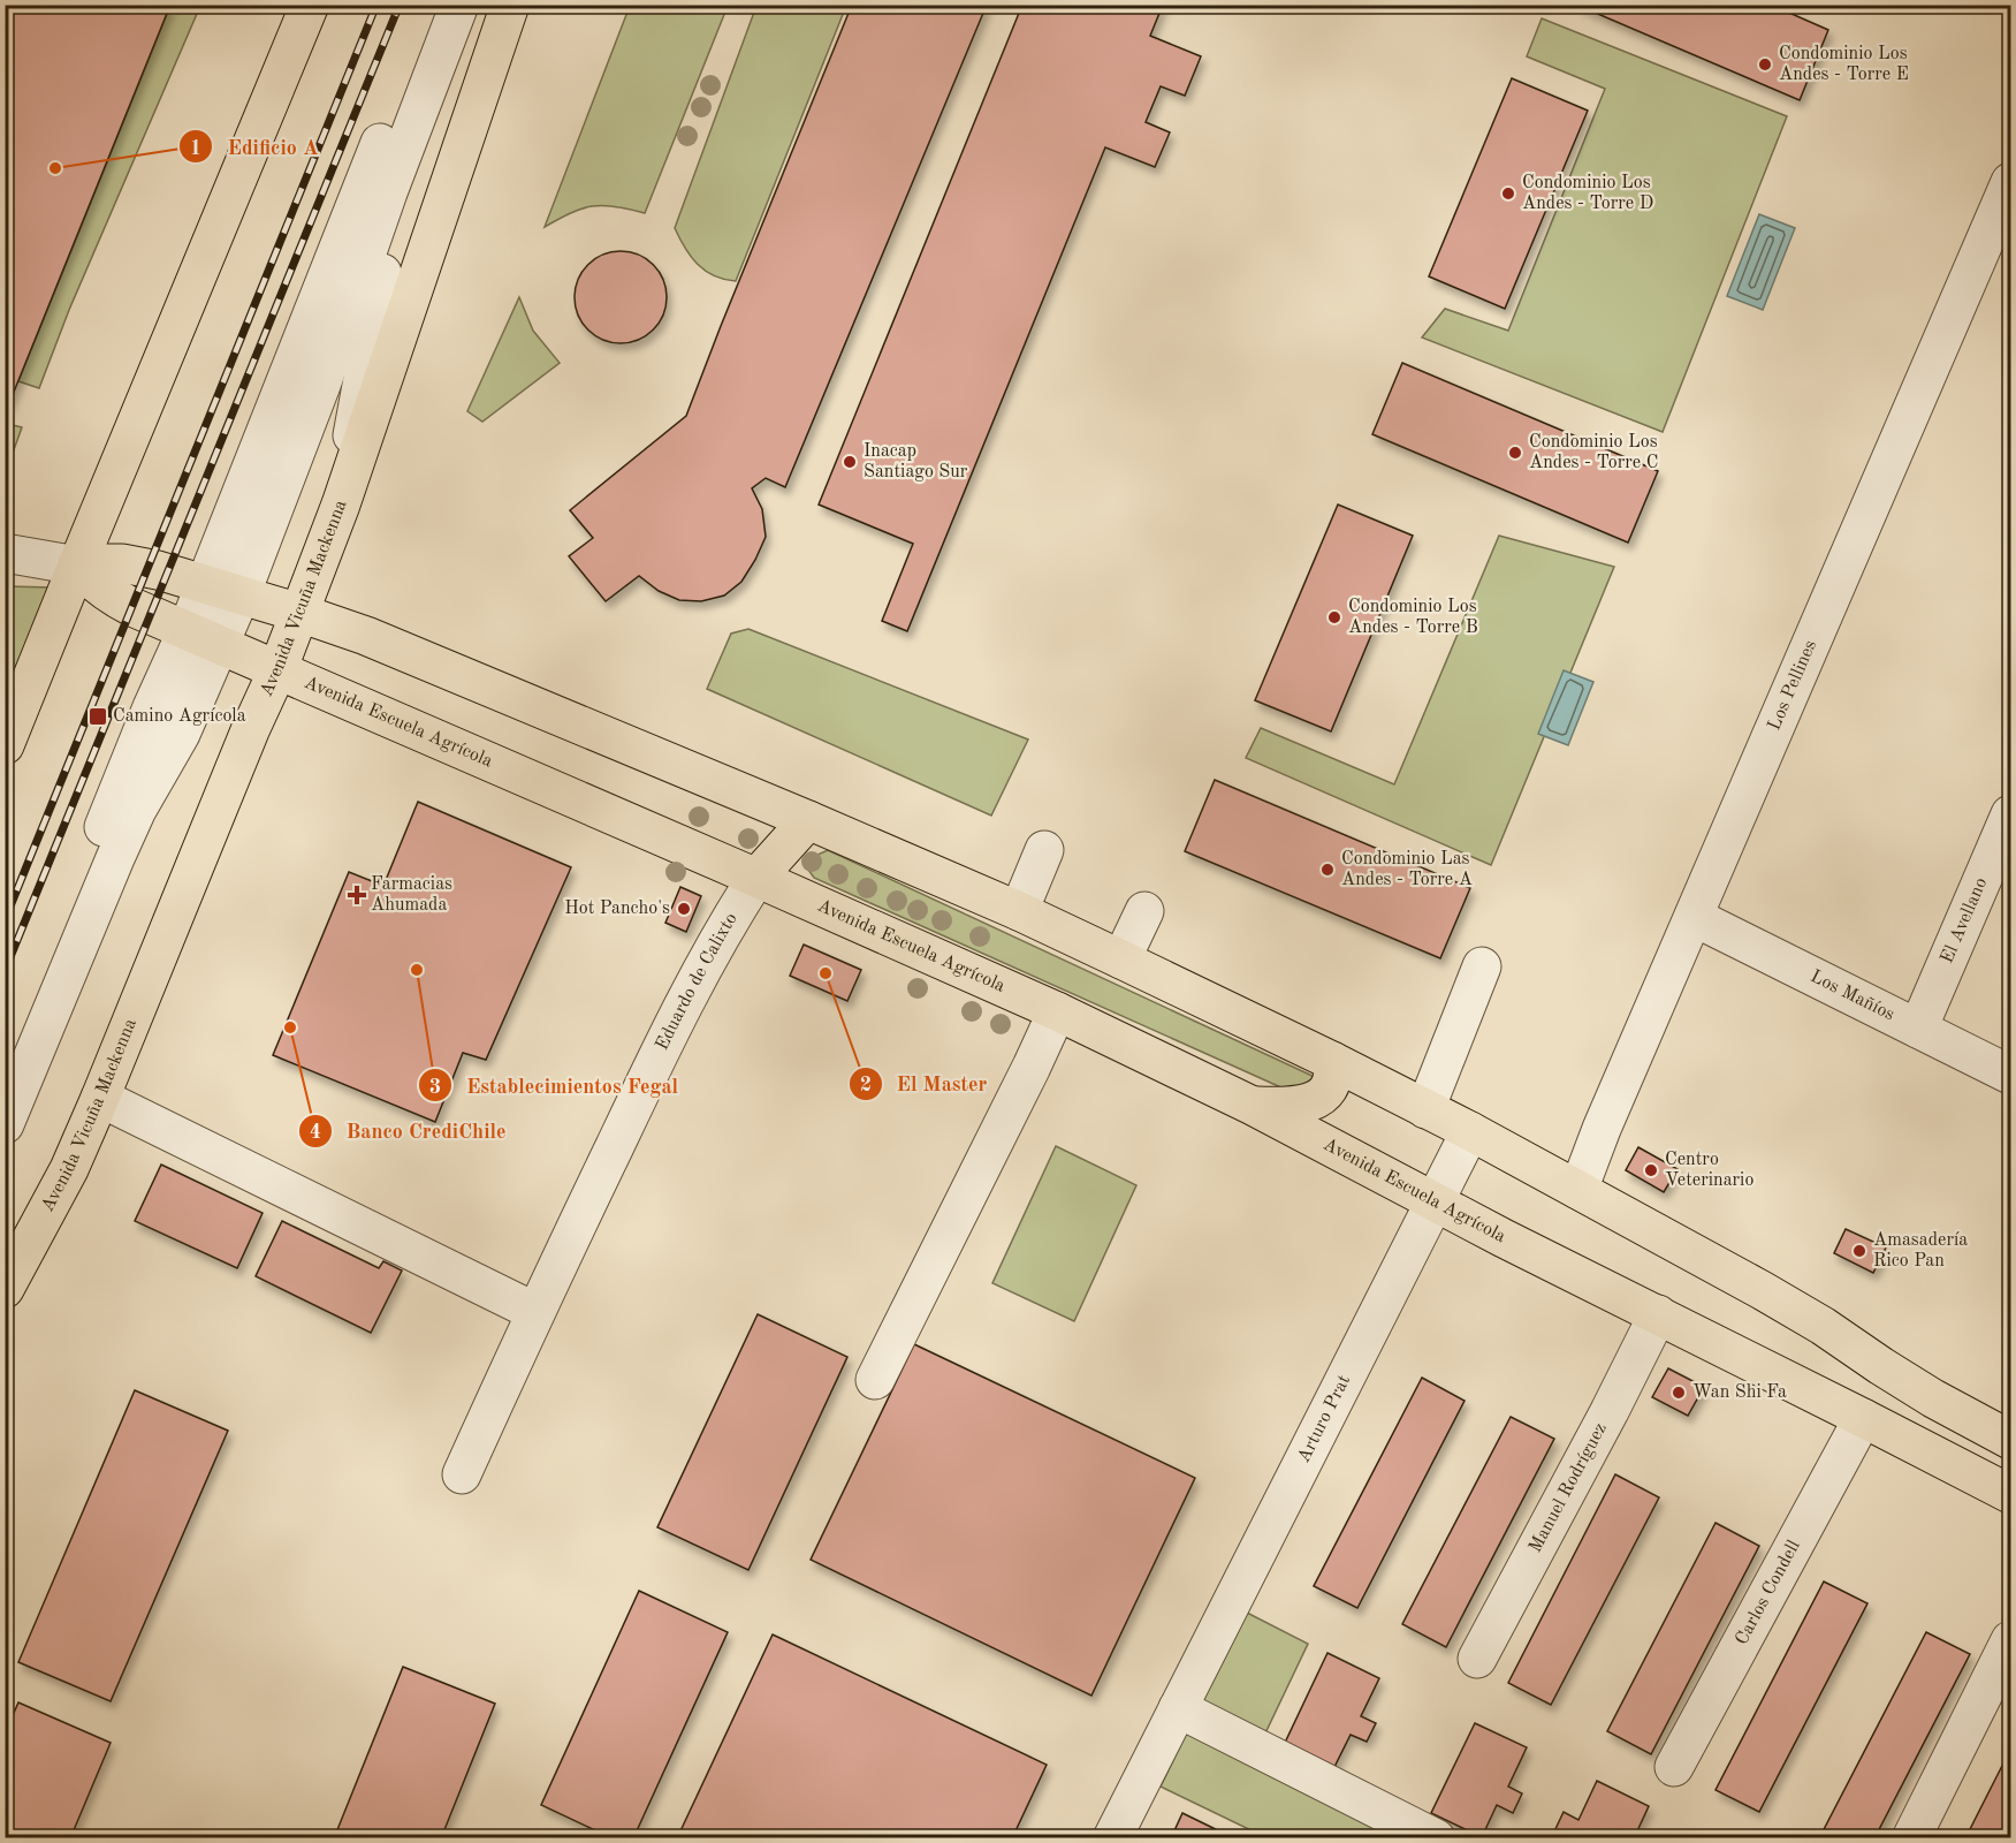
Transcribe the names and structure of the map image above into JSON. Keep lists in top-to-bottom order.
{
  "streets": {
    "main road": ["Avenida Vicuña Mackenna", "Avenida Escuela Agrícola"],
    "street": [
      "Los Pellines",
      "El Avellano",
      "Eduardo de Calixto",
      "Los Mañíos",
      "Arturo Prat",
      "Manuel Rodríguez",
      "Carlos Condell"
    ]
  },
  "crossings": [
    ["Avenida Vicuña Mackenna", "Avenida Escuela Agrícola"],
    ["Los Pellines", "Los Mañíos"],
    ["Avenida Escuela Agrícola", "Eduardo de Calixto"],
    ["Avenida Escuela Agrícola", "Arturo Prat"],
    ["Avenida Escuela Agrícola", "Manuel Rodríguez"],
    ["Avenida Escuela Agrícola", "Carlos Condell"],
    ["El Avellano", "Los Mañíos"]
  ],
  "places": {
    "other": [
      "Condominio Los Andes - Torre E",
      "Edificio A",
      "Condominio Los Andes - Torre D",
      "Condominio Los Andes - Torre C",
      "Inacap Santiago Sur",
      "Condominio Los Andes - Torre B",
      "Condominio Las Andes - Torre A",
      "Hot Pancho's",
      "Establecimientos Fegal",
      "El Master",
      "Banco CrediChile",
      "Centro Veterinario",
      "Amasadería Rico Pan",
      "Wan Shi Fa"
    ],
    "transit": ["Camino Agrícola"],
    "health": ["Farmacias Ahumada"]
  }
}
